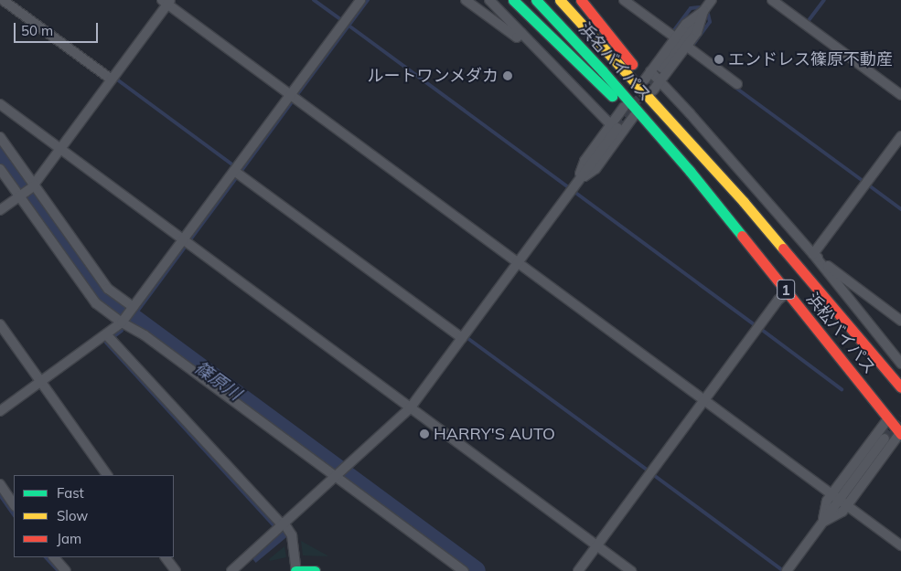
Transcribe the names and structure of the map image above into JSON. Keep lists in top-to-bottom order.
{
  "streets": {
    "main road": ["浜名バイパス", "1", "浜松バイパス"]
  },
  "crossings": [
    ["浜名バイパス", "浜松バイパス"]
  ],
  "water": ["篠原川"],
  "places": ["エンドレス篠原不動産", "ルートワンメダカ", "HARRY'S AUTO"],
  "legend": ["Fast", "Slow", "Jam"],
  "scale_bar": "50 m"
}
